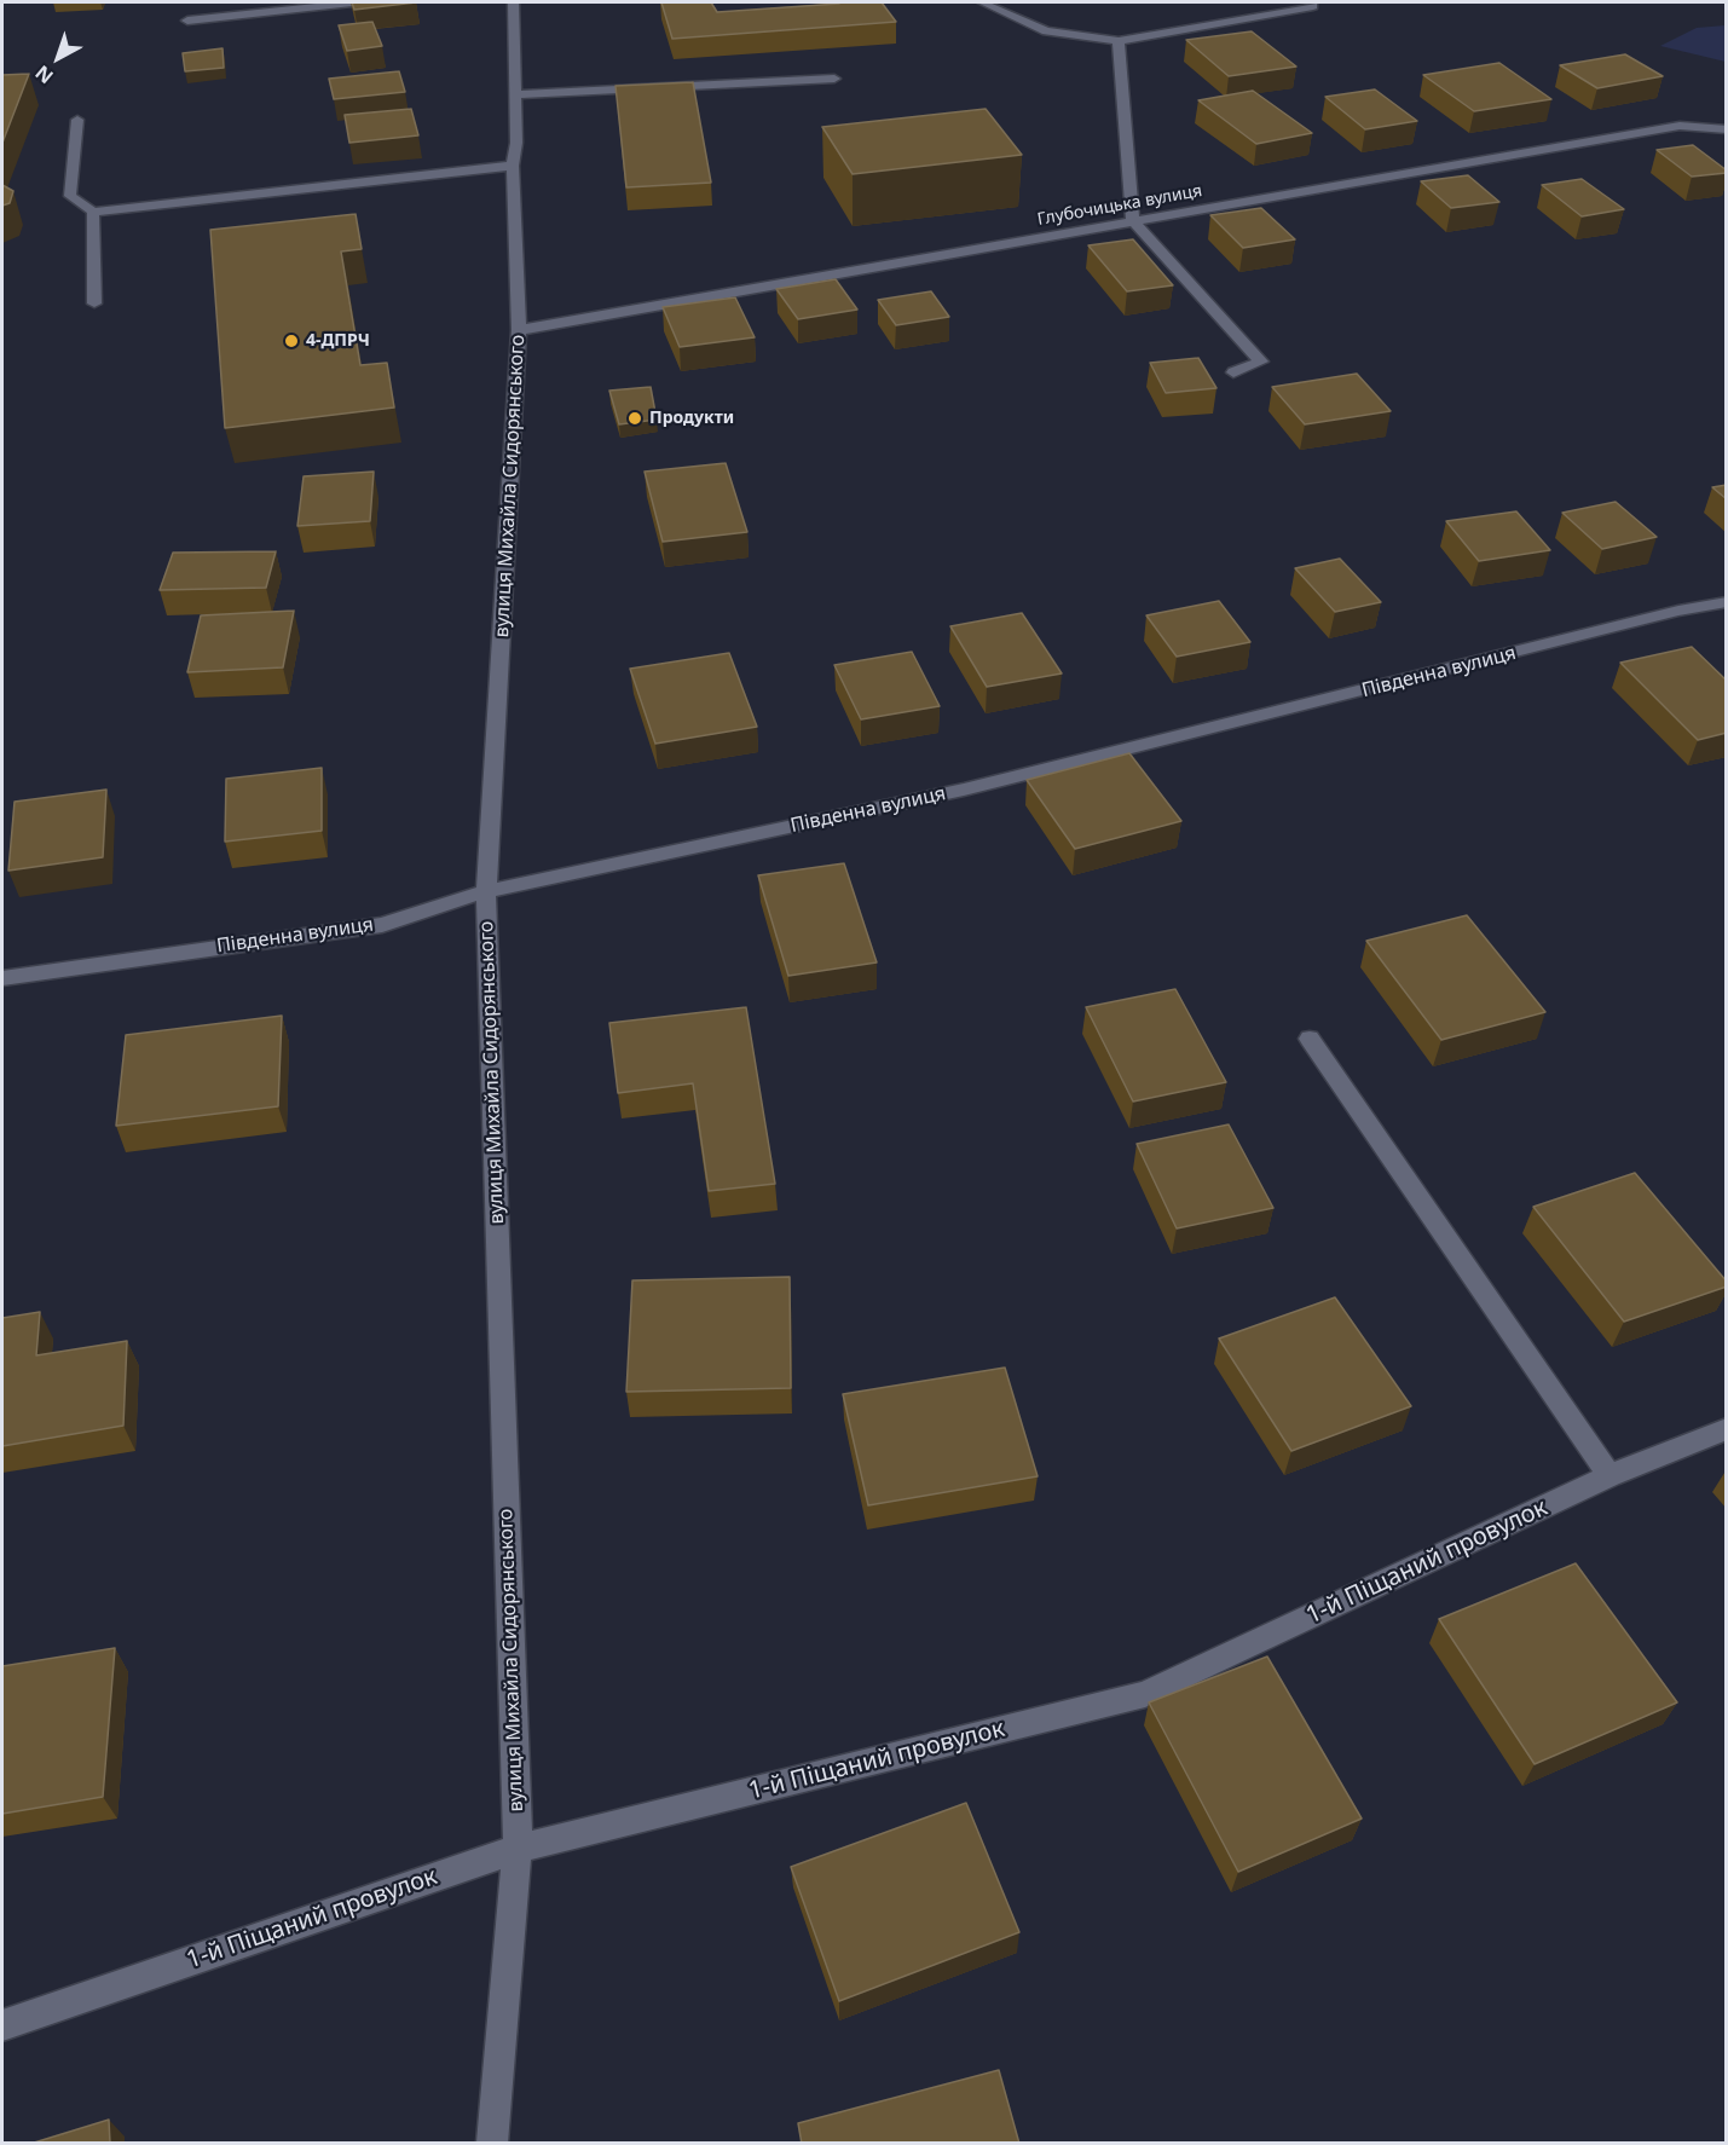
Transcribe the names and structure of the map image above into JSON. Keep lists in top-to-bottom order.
{
  "streets": {
    "street": [
      "Глубочицька вулиця",
      "вулиця Михайла Сидорянського",
      "Південна вулиця",
      "1-й Піщаний провулок"
    ]
  },
  "crossings": [
    ["Глубочицька вулиця", "вулиця Михайла Сидорянського"],
    ["вулиця Михайла Сидорянського", "Південна вулиця"],
    ["вулиця Михайла Сидорянського", "1-й Піщаний провулок"]
  ],
  "places": ["4-ДПРЧ", "Продукти"],
  "north": "bottom left"
}
